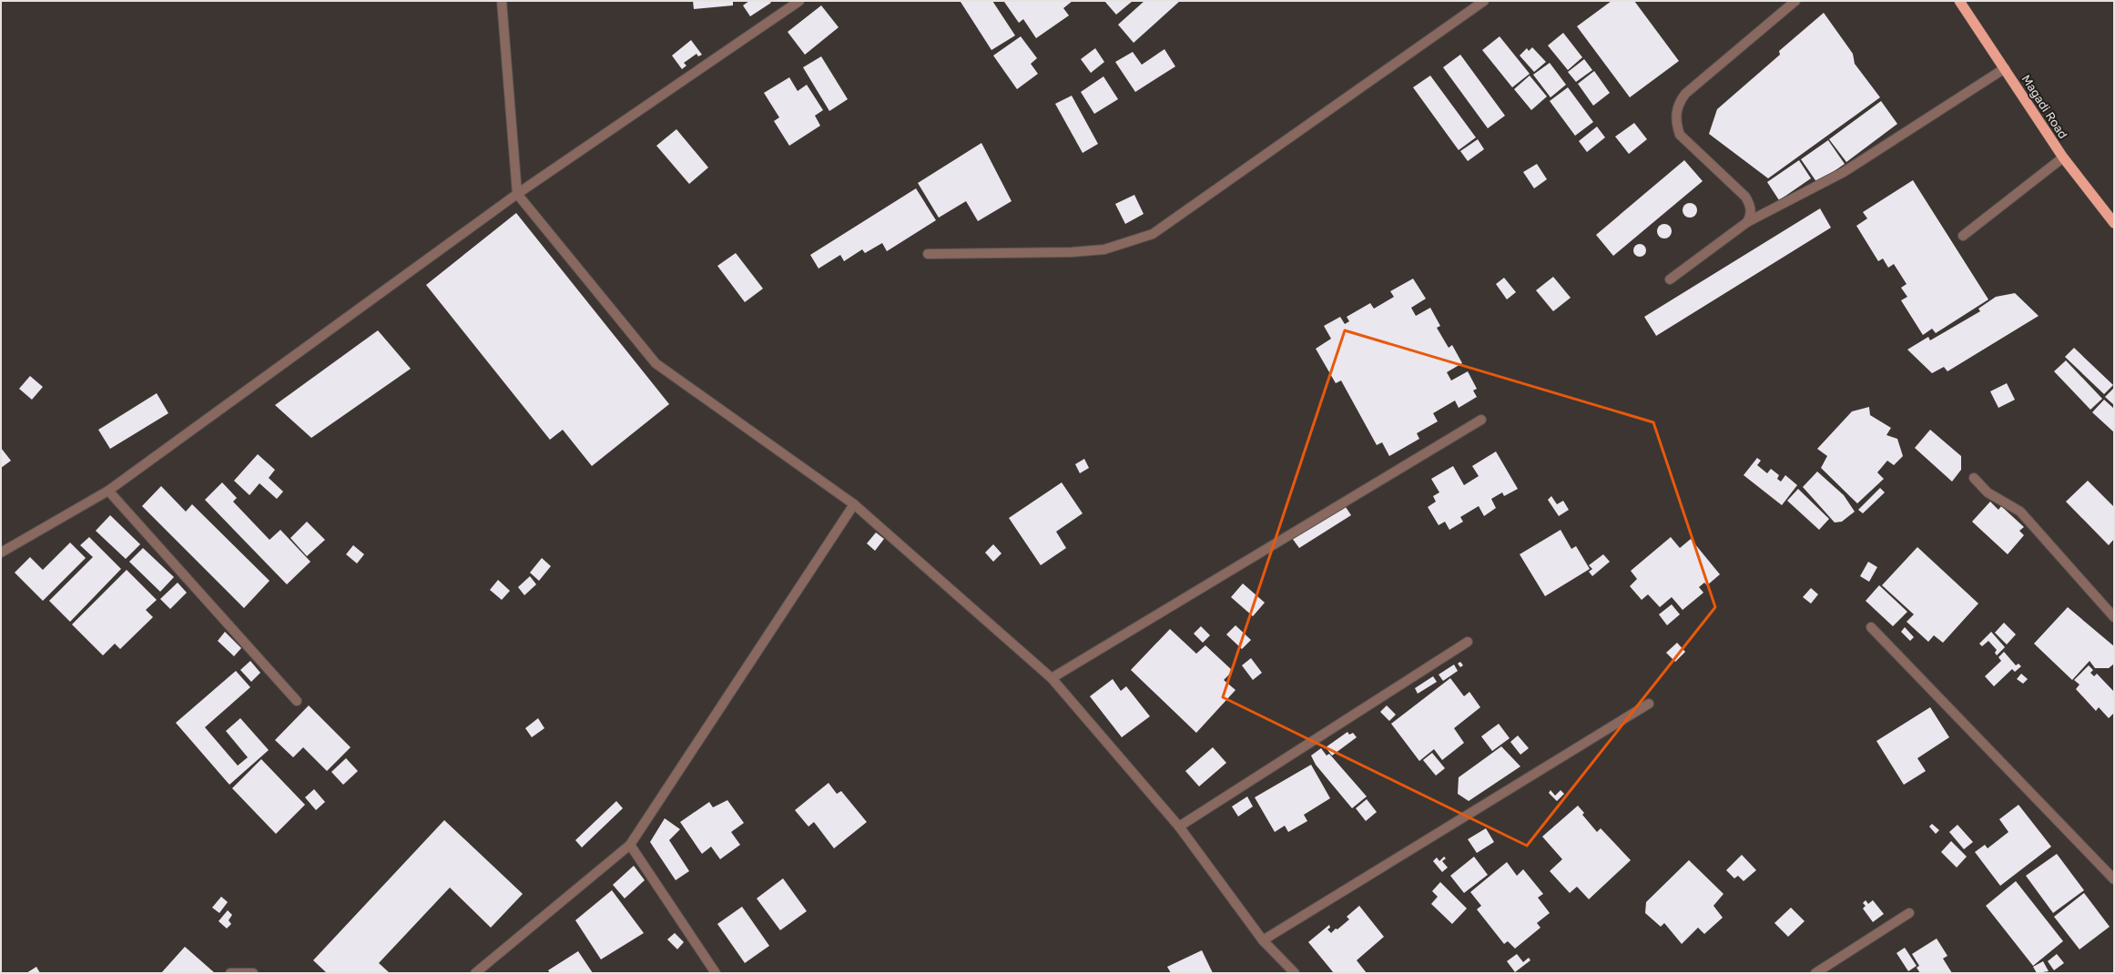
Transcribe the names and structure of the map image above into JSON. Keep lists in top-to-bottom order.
{
  "streets": {
    "highway": ["Magadi Road"]
  }
}
